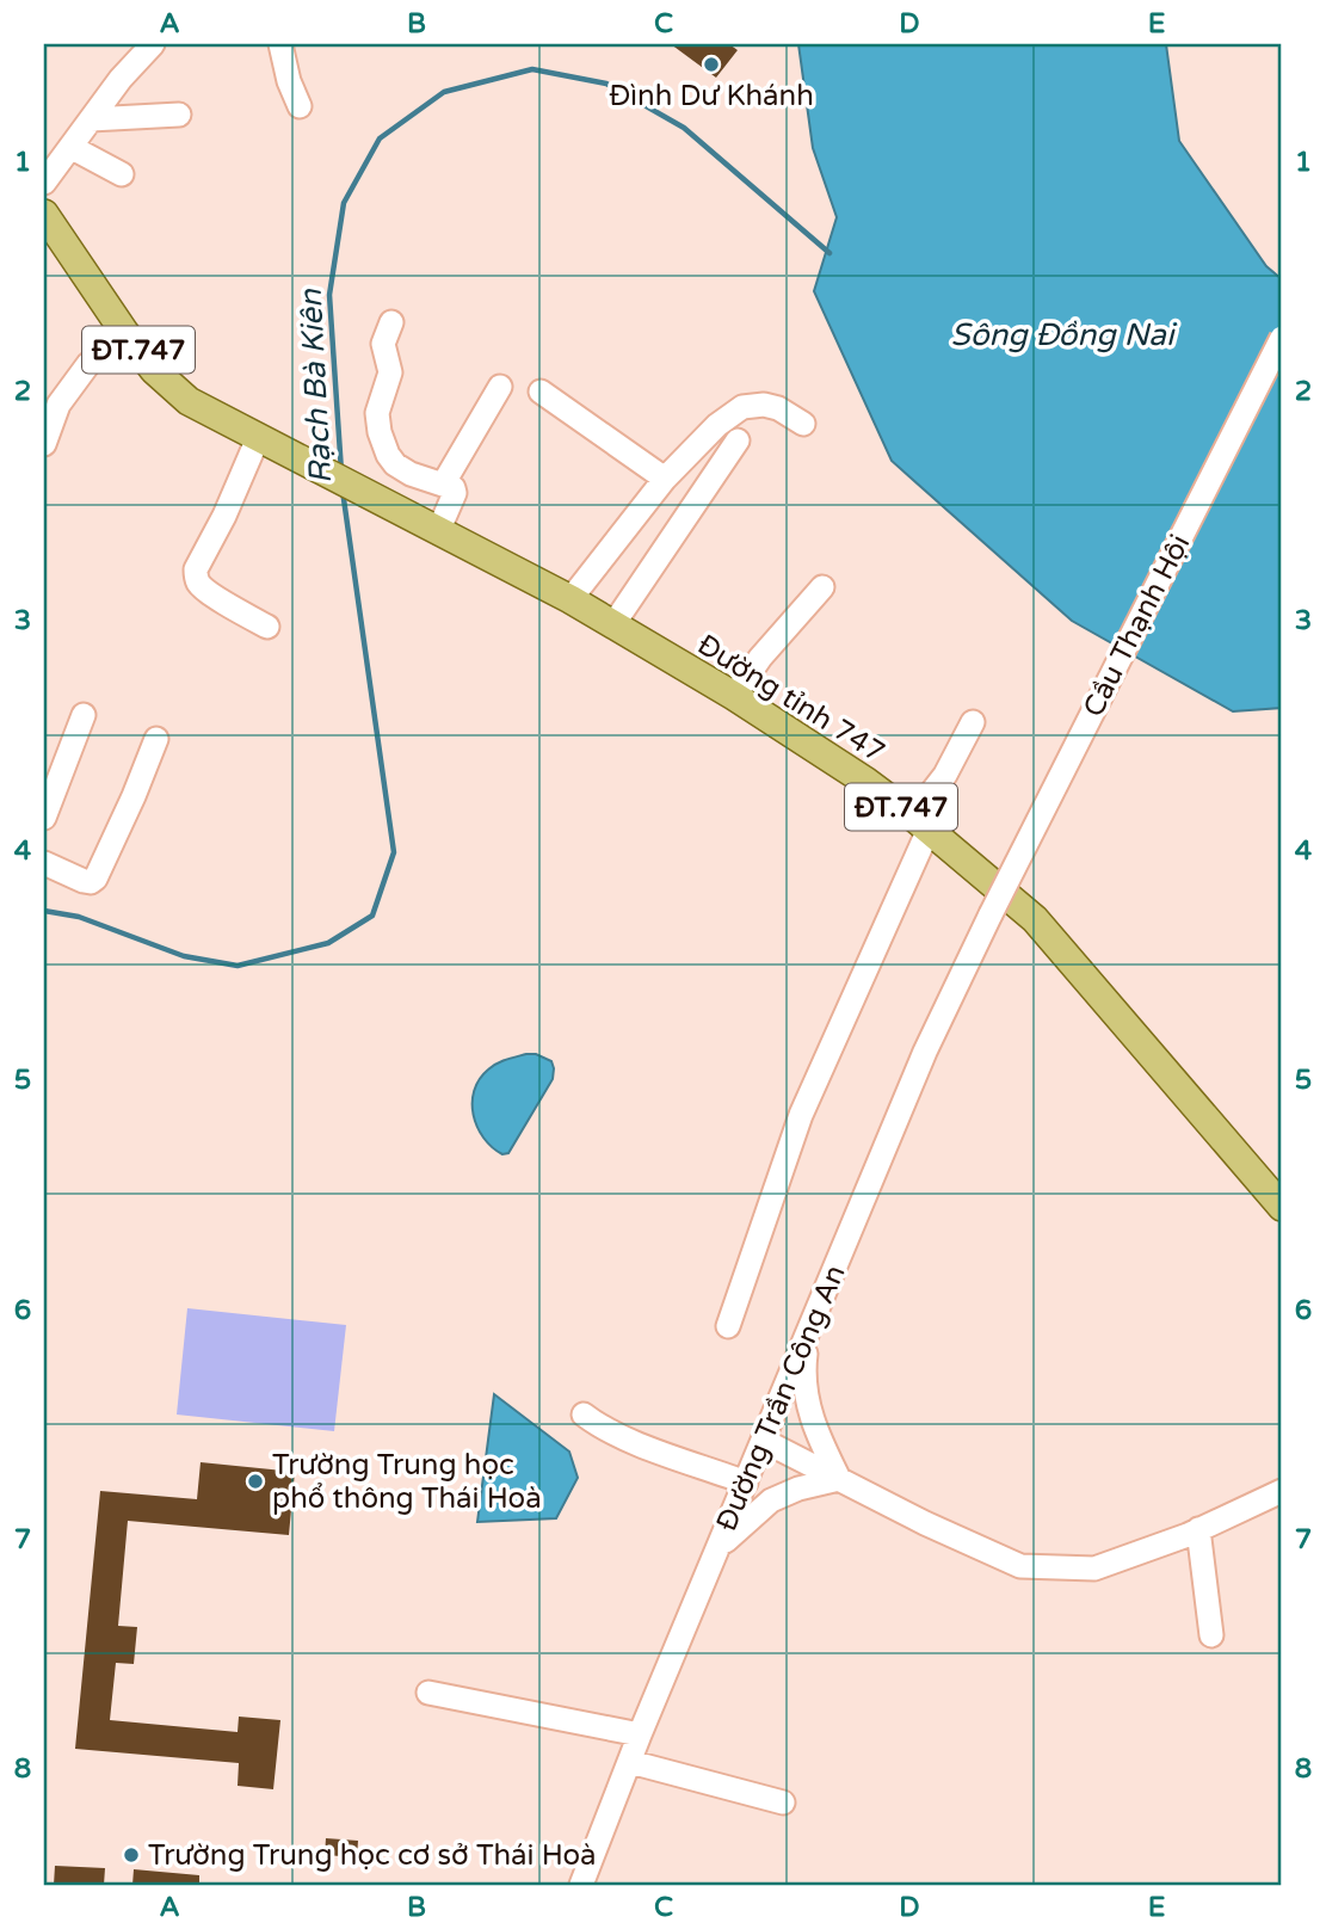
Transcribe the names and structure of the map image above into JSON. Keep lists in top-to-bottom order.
{
  "streets": {
    "main road": ["ĐT.747", "Đường tỉnh 747"],
    "street": ["Cầu Thạnh Hội", "Đường Trần Công An"]
  },
  "crossings": [
    ["ĐT.747", "Đường tỉnh 747"],
    ["Cầu Thạnh Hội", "Đường Trần Công An"]
  ],
  "water": ["Sông Đồng Nai", "Rạch Bà Kiên"],
  "places": ["Đình Dư Khánh", "Trường Trung học phổ thông Thái Hoà", "Trường Trung học cơ sở Thái Hoà"],
  "grid": {
    "columns": [
      "A",
      "B",
      "C",
      "D",
      "E"
    ],
    "rows": [
      "1",
      "2",
      "3",
      "4",
      "5",
      "6",
      "7",
      "8"
    ]
  }
}
